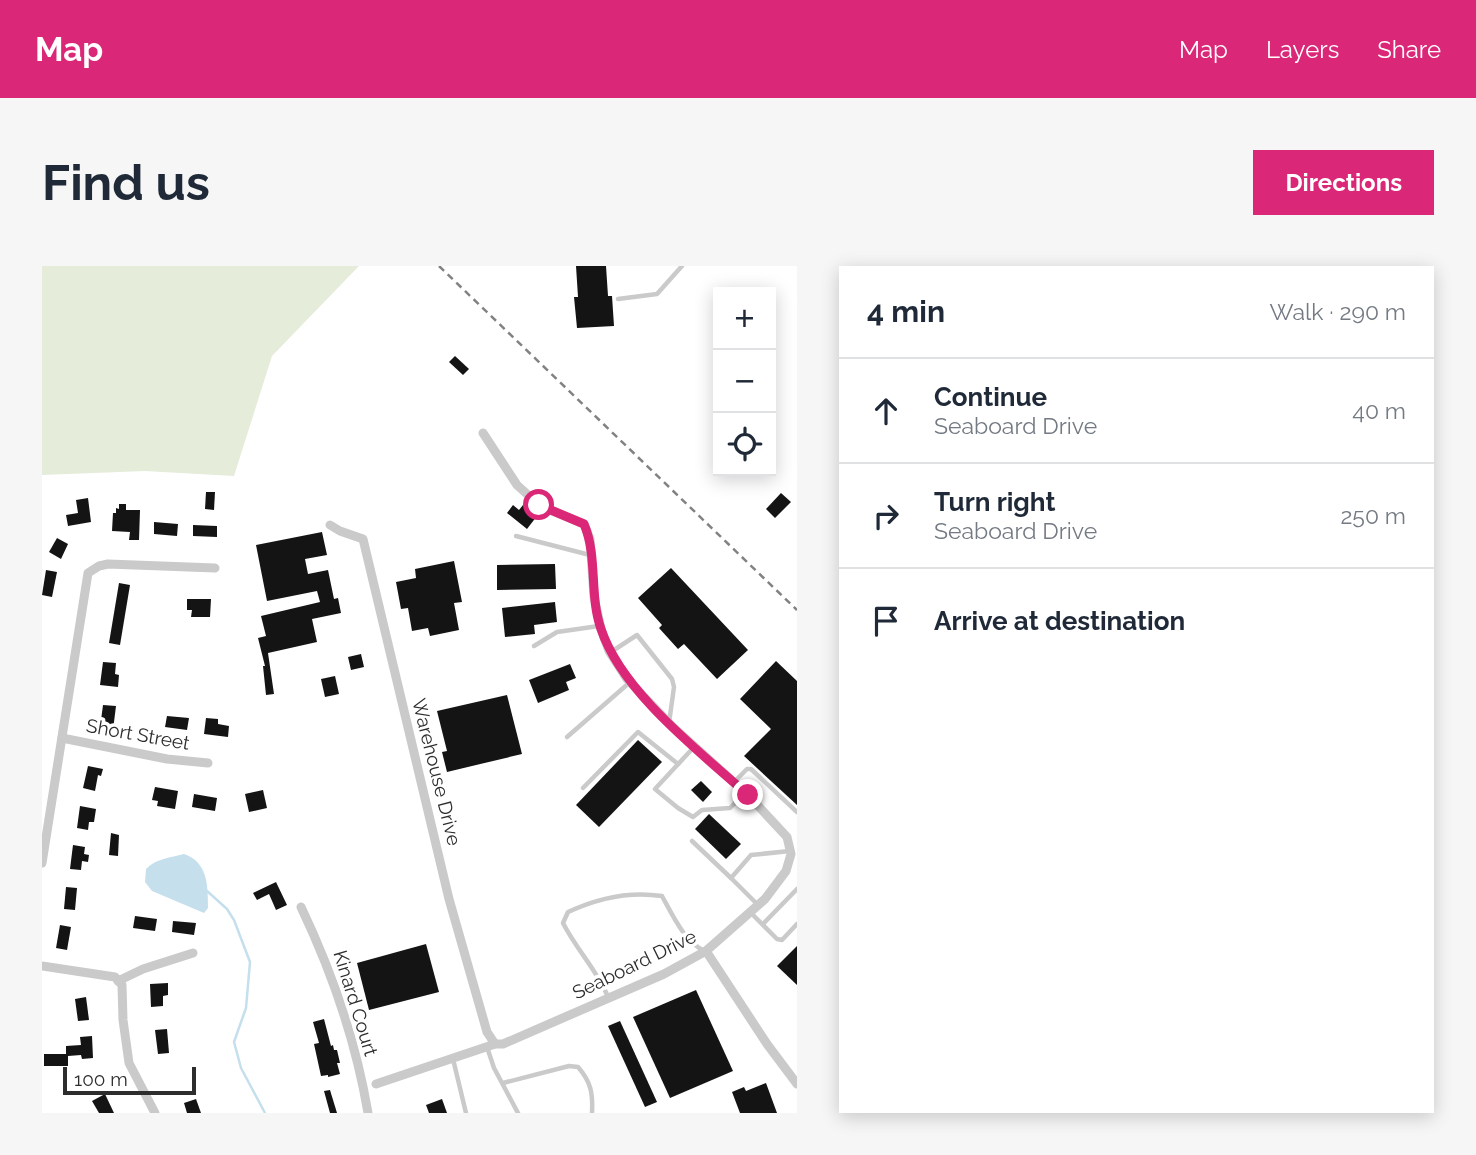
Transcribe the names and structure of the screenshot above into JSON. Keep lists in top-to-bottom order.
{
  "streets": {
    "street": [
      "Short Street",
      "Warehouse Drive",
      "Seaboard Drive",
      "Kinard Court"
    ]
  },
  "crossings": [
    ["Warehouse Drive", "Seaboard Drive"]
  ],
  "scale_bar": "100 m",
  "page": {
    "header": "Map",
    "nav": ["Map", "Layers", "Share"],
    "buttons": "Directions",
    "title": "Find us",
    "heading": ["4 min", "Walk · 290 m"],
    "map_buttons": ["+", "−"],
    "list": [
      ["Continue", "Seaboard Drive", "40 m"],
      ["Turn right", "Seaboard Drive", "250 m"],
      "Arrive at destination"
    ],
    "scale": "100 m"
  }
}
